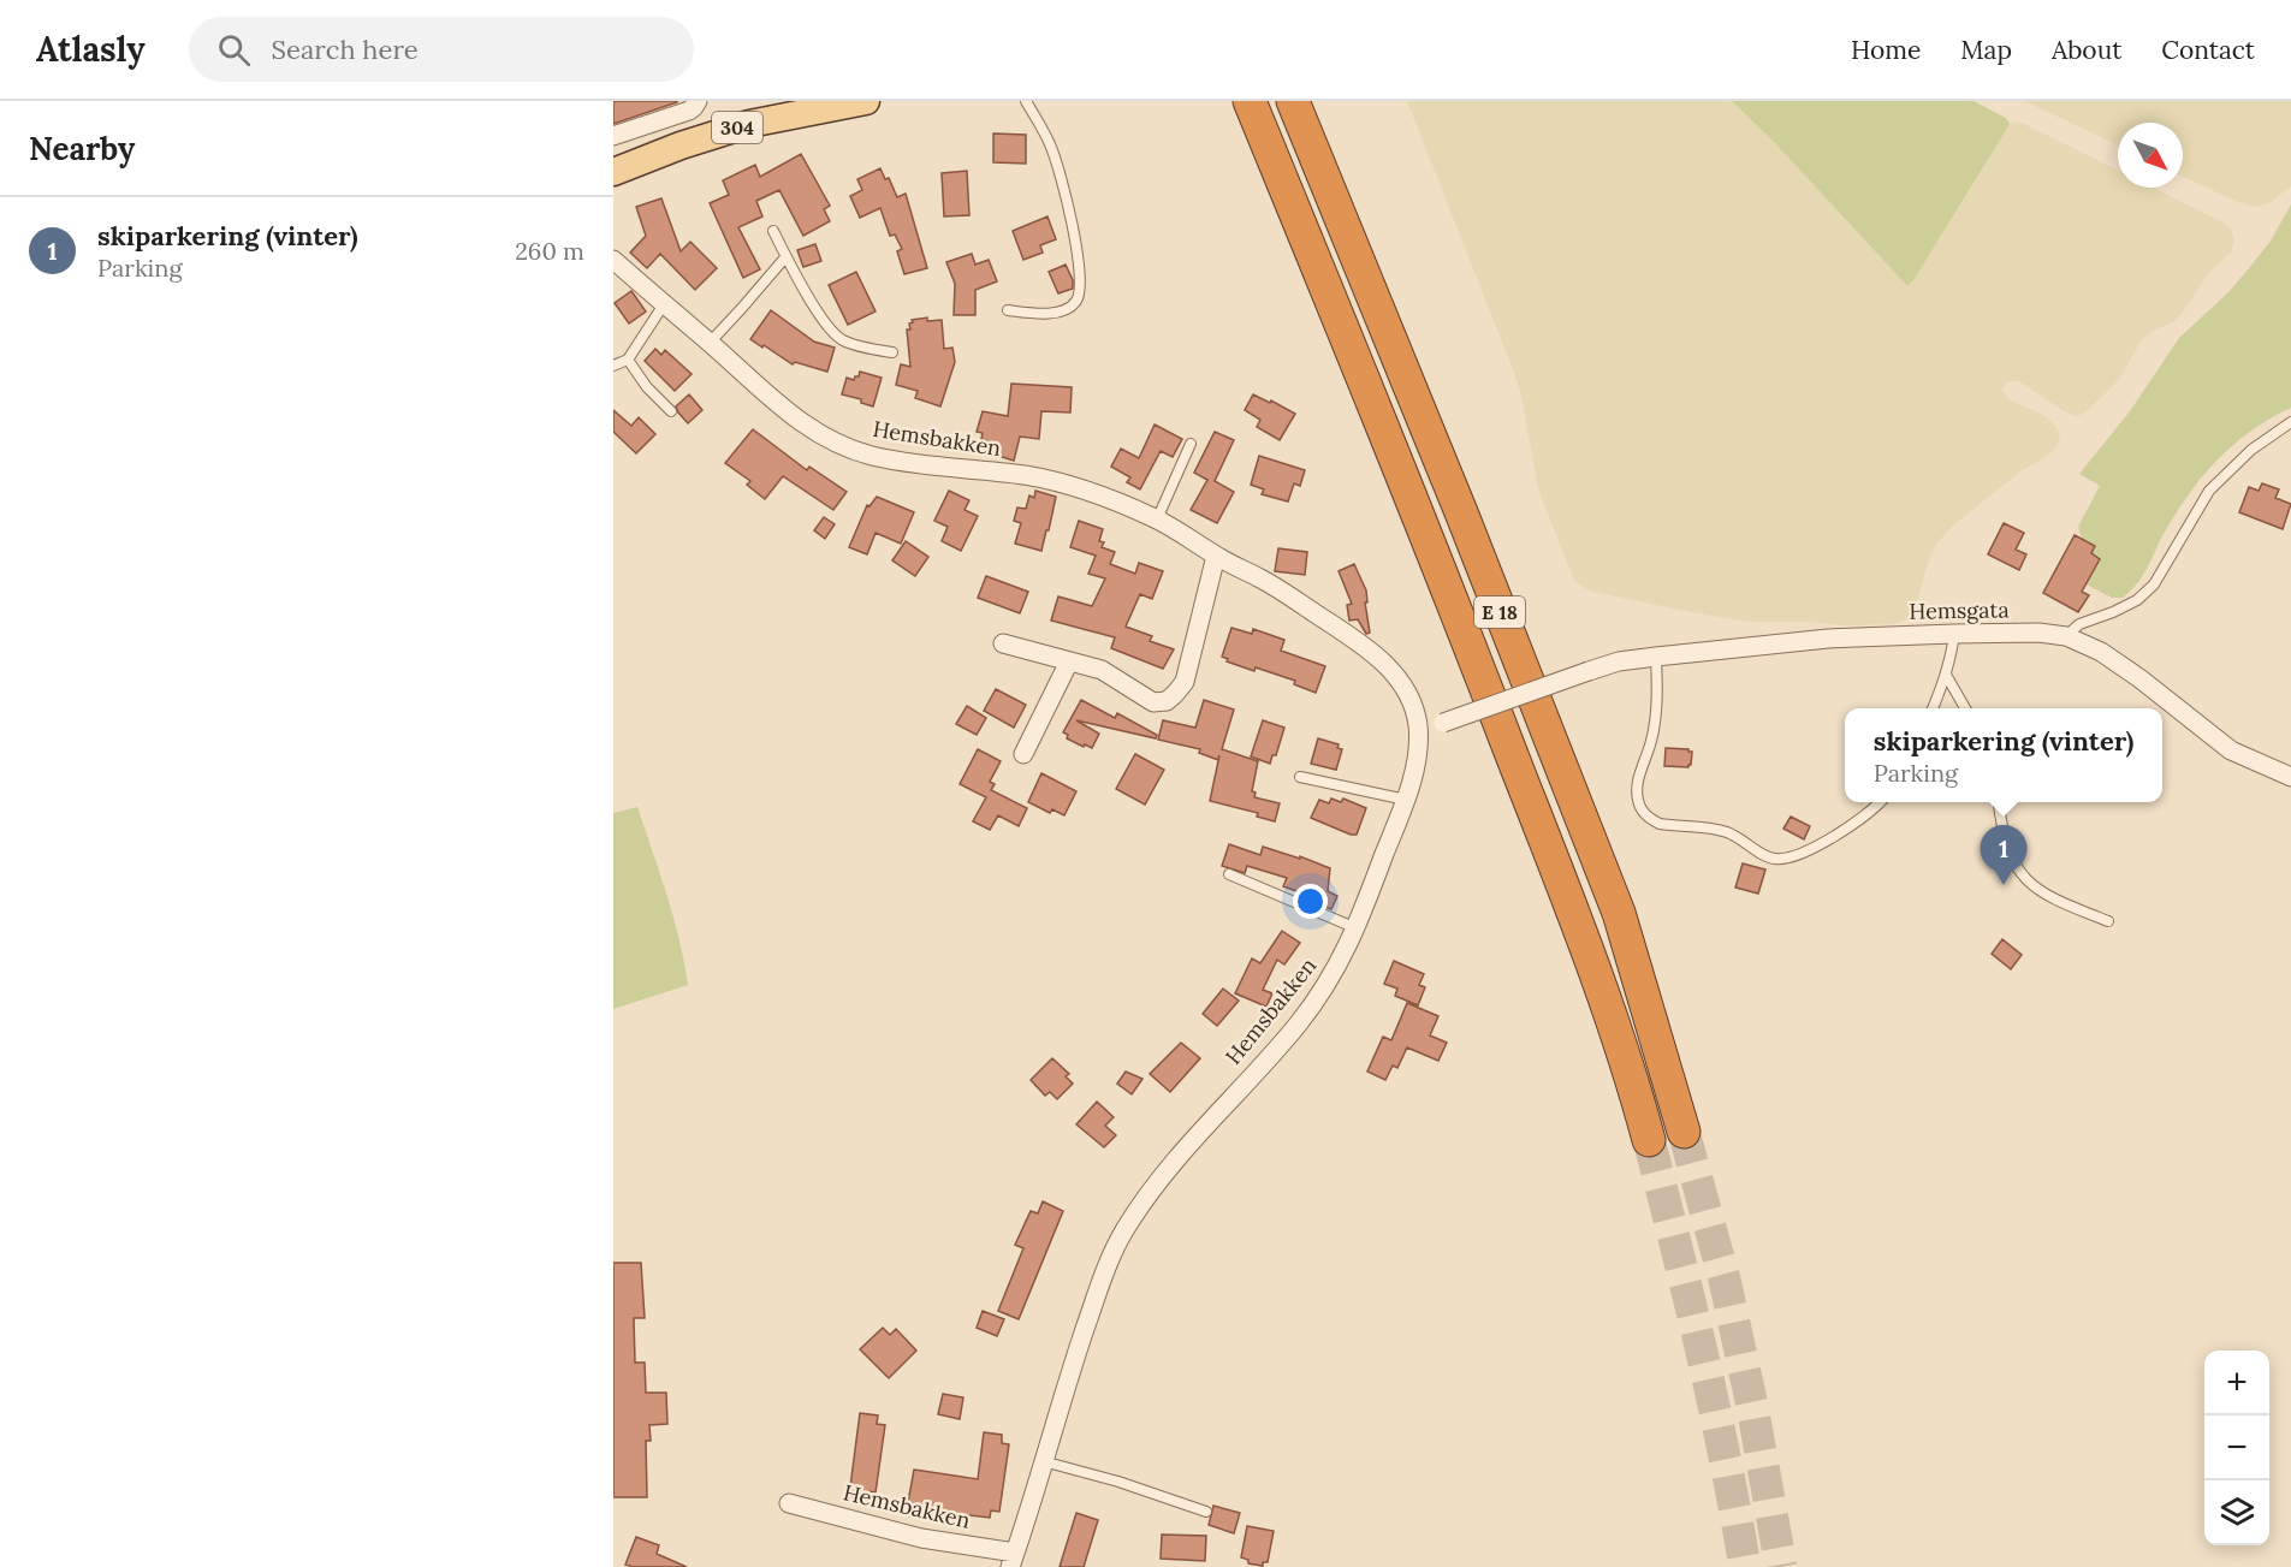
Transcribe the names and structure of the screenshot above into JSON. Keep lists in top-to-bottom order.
{
  "streets": {
    "highway": ["E 18"],
    "main road": ["304"],
    "street": ["Hemsbakken", "Hemsgata"]
  },
  "crossings": [
    ["Hemsbakken", "Hemsgata"]
  ],
  "north": "bottom right",
  "page": {
    "header": "Atlasly",
    "search": "Search here",
    "nav": [
      "Home",
      "Map",
      "About",
      "Contact"
    ],
    "heading": "Nearby",
    "list": [
      {
        "mark": "1",
        "name": "skiparkering (vinter)",
        "note": "Parking",
        "value": "260 m"
      }
    ],
    "popup": ["skiparkering (vinter)", "Parking"],
    "pins": "1",
    "map_buttons": ["+", "−"]
  }
}
